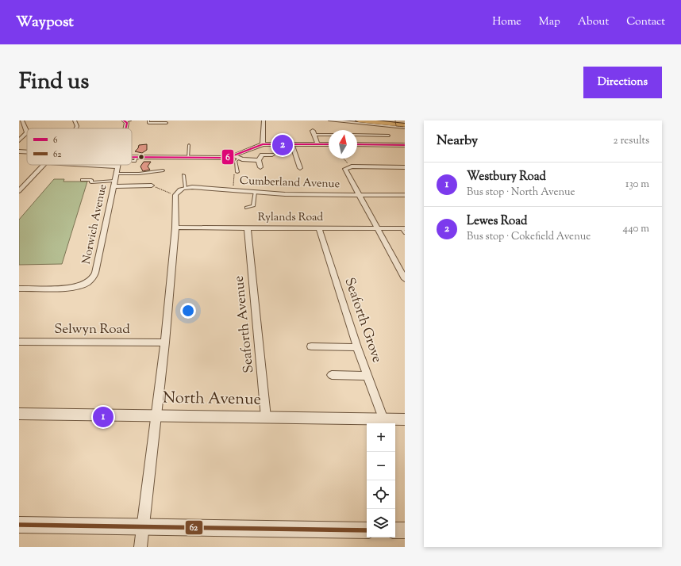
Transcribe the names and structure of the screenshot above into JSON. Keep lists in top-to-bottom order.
{
  "streets": {
    "street": [
      "Cumberland Avenue",
      "Rylands Road",
      "Norwich Avenue",
      "Seaforth Grove",
      "Seaforth Avenue",
      "Selwyn Road",
      "North Avenue"
    ]
  },
  "crossings": [
    ["Rylands Road", "Seaforth Grove"],
    ["Rylands Road", "Seaforth Avenue"],
    ["Seaforth Grove", "North Avenue"],
    ["Seaforth Avenue", "North Avenue"]
  ],
  "lines": ["transit line 6", "transit line 62"],
  "legend": ["6", "62"],
  "north": "top",
  "page": {
    "header": "Waypost",
    "nav": [
      "Home",
      "Map",
      "About",
      "Contact"
    ],
    "title": "Find us",
    "buttons": "Directions",
    "heading": ["Nearby", "2 results"],
    "pins": ["2", "1"],
    "list": [
      {
        "mark": "1",
        "name": "Westbury Road",
        "note": "Bus stop · North Avenue",
        "value": "130 m"
      },
      {
        "mark": "2",
        "name": "Lewes Road",
        "note": "Bus stop · Cokefield Avenue",
        "value": "440 m"
      }
    ],
    "map_buttons": ["+", "−"]
  }
}
